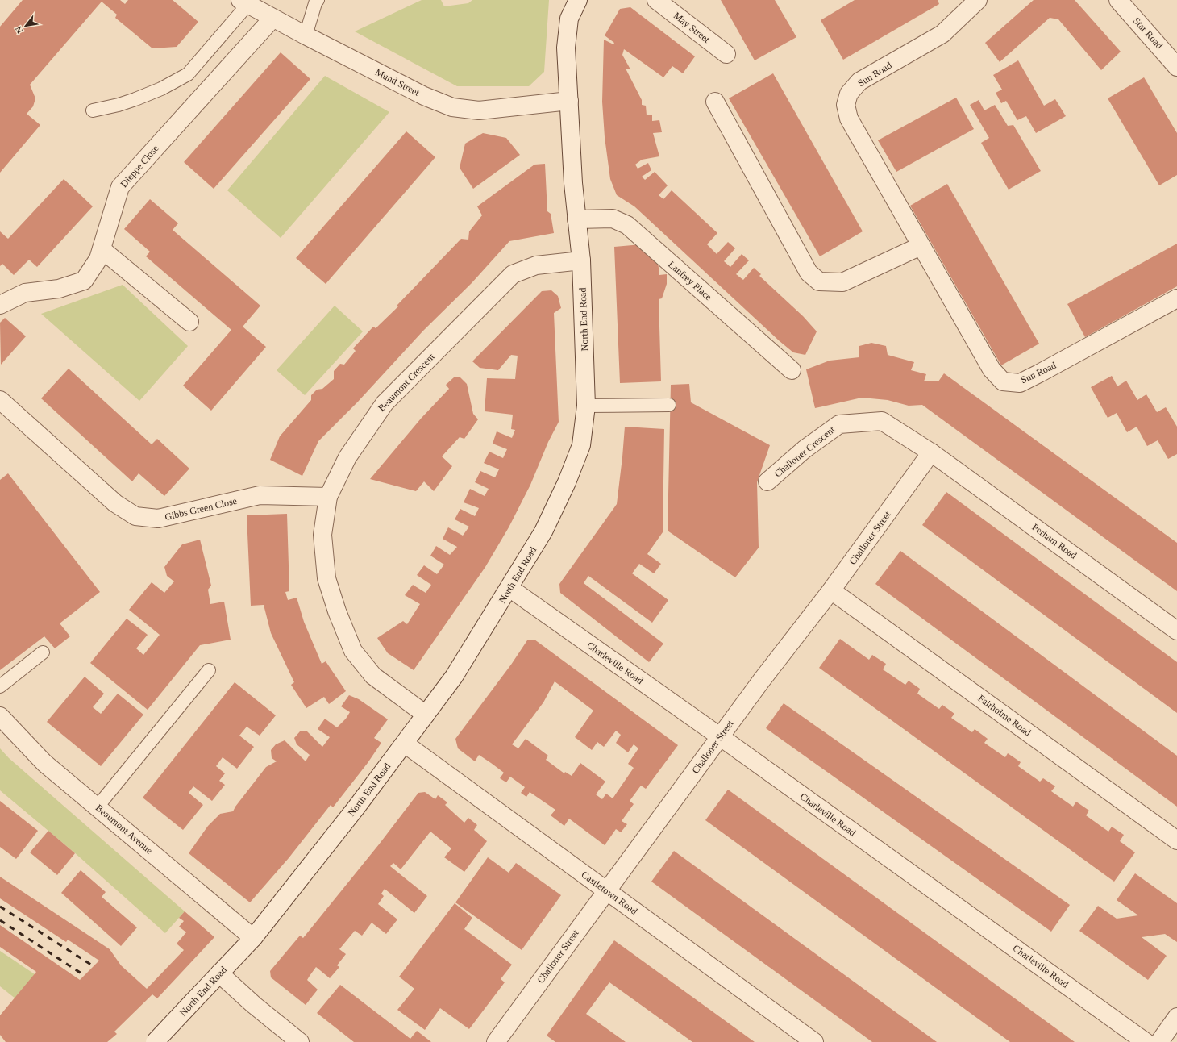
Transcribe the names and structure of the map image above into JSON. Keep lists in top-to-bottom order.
{
  "streets": {
    "street": [
      "May Street",
      "Star Road",
      "Sun Road",
      "Mund Street",
      "Dieppe Close",
      "Lanfrey Place",
      "North End Road",
      "Beaumont Crescent",
      "Challoner Crescent",
      "Gibbs Green Close",
      "Challoner Street",
      "Perham Road",
      "Charleville Road",
      "Fairholme Road",
      "Beaumont Avenue",
      "Castletown Road"
    ]
  },
  "crossings": [
    ["Mund Street", "Dieppe Close"],
    ["Mund Street", "North End Road"],
    ["Lanfrey Place", "North End Road"],
    ["North End Road", "Beaumont Crescent"],
    ["North End Road", "Charleville Road"],
    ["North End Road", "Beaumont Avenue"],
    ["North End Road", "Castletown Road"],
    ["Beaumont Crescent", "Gibbs Green Close"],
    ["Challoner Crescent", "Challoner Street"],
    ["Challoner Crescent", "Perham Road"],
    ["Challoner Street", "Perham Road"],
    ["Challoner Street", "Charleville Road"],
    ["Challoner Street", "Fairholme Road"],
    ["Challoner Street", "Castletown Road"]
  ],
  "north": "bottom left"
}
